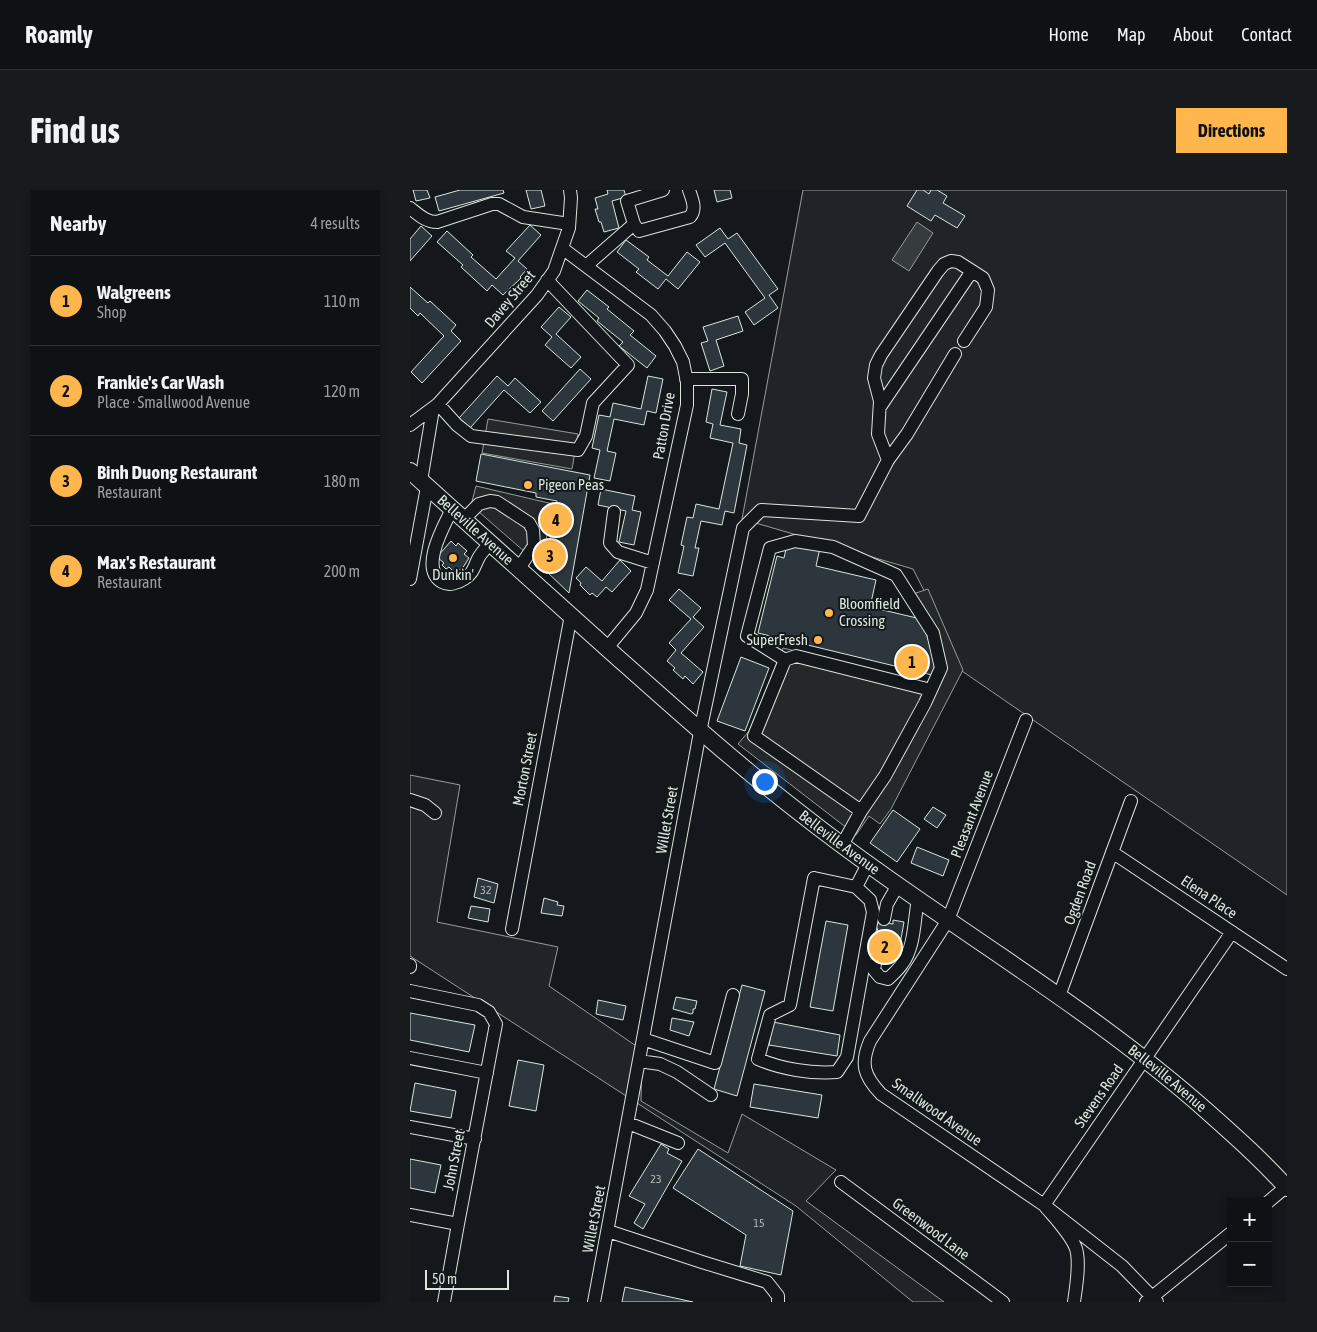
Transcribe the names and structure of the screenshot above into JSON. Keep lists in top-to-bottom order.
{
  "streets": {
    "main road": ["Belleville Avenue"],
    "street": [
      "Davey Street",
      "Patton Drive",
      "Morton Street",
      "Pleasant Avenue",
      "Willet Street",
      "Ogden Road",
      "Elena Place",
      "Stevens Road",
      "Smallwood Avenue",
      "John Street",
      "Greenwood Lane"
    ]
  },
  "crossings": [
    ["Davey Street", "Patton Drive"],
    ["Patton Drive", "Belleville Avenue"],
    ["Belleville Avenue", "Morton Street"],
    ["Belleville Avenue", "Pleasant Avenue"],
    ["Belleville Avenue", "Willet Street"],
    ["Belleville Avenue", "Ogden Road"],
    ["Belleville Avenue", "Stevens Road"],
    ["Belleville Avenue", "Smallwood Avenue"],
    ["Pleasant Avenue", "Smallwood Avenue"],
    ["Ogden Road", "Elena Place"],
    ["Elena Place", "Stevens Road"],
    ["Stevens Road", "Smallwood Avenue"]
  ],
  "places": [
    "Pigeon Peas",
    "Dunkin'",
    "Bloomfield Crossing",
    "SuperFresh"
  ],
  "house_numbers": ["32", "23", "15"],
  "scale_bar": "50 m",
  "page": {
    "header": "Roamly",
    "nav": [
      "Home",
      "Map",
      "About",
      "Contact"
    ],
    "buttons": "Directions",
    "title": "Find us",
    "heading": ["Nearby", "4 results"],
    "list": [
      {
        "mark": "1",
        "name": "Walgreens",
        "note": "Shop",
        "value": "110 m"
      },
      {
        "mark": "2",
        "name": "Frankie's Car Wash",
        "note": "Place · Smallwood Avenue",
        "value": "120 m"
      },
      {
        "mark": "3",
        "name": "Binh Duong Restaurant",
        "note": "Restaurant",
        "value": "180 m"
      },
      {
        "mark": "4",
        "name": "Max's Restaurant",
        "note": "Restaurant",
        "value": "200 m"
      }
    ],
    "pins": [
      "4",
      "3",
      "1",
      "2"
    ],
    "map_buttons": ["+", "−"],
    "scale": "50 m"
  }
}
